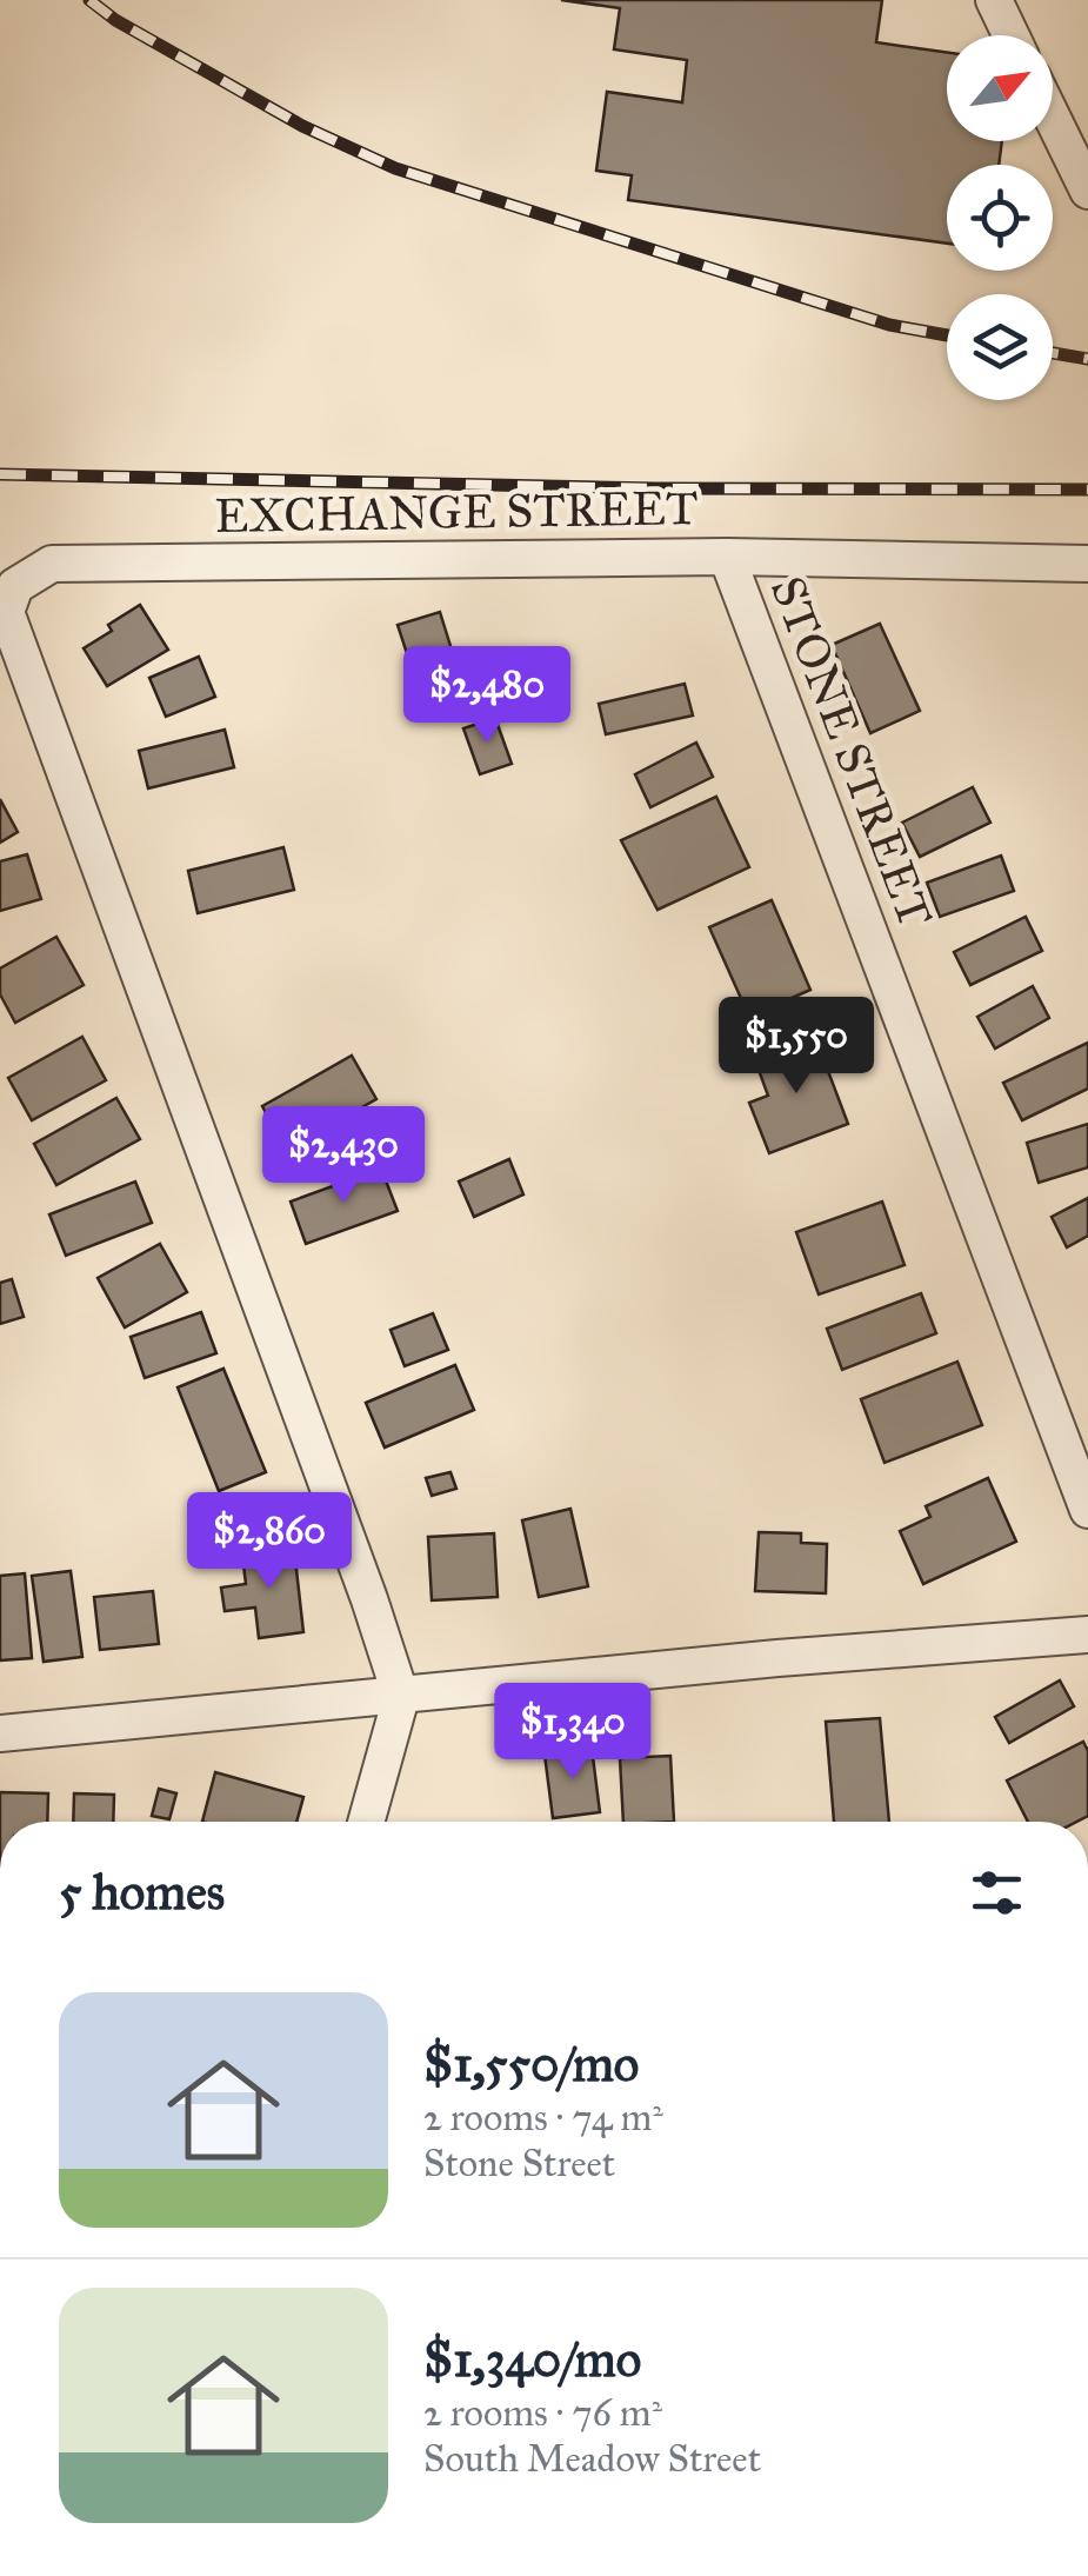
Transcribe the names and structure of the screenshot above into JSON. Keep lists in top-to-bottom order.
{
  "streets": {
    "street": ["EXCHANGE STREET", "STONE STREET"]
  },
  "crossings": [
    ["EXCHANGE STREET", "STONE STREET"]
  ],
  "north": "top right",
  "page": {
    "price": [
      "$2,480",
      "$1,550",
      "$2,430",
      "$2,860",
      "$1,340"
    ],
    "heading": "5 homes",
    "list": [
      {
        "name": "$1,550/mo",
        "note": "2 rooms · 74 m² · Stone Street"
      },
      {
        "name": "$1,340/mo",
        "note": "2 rooms · 76 m² · South Meadow Street"
      }
    ]
  }
}
